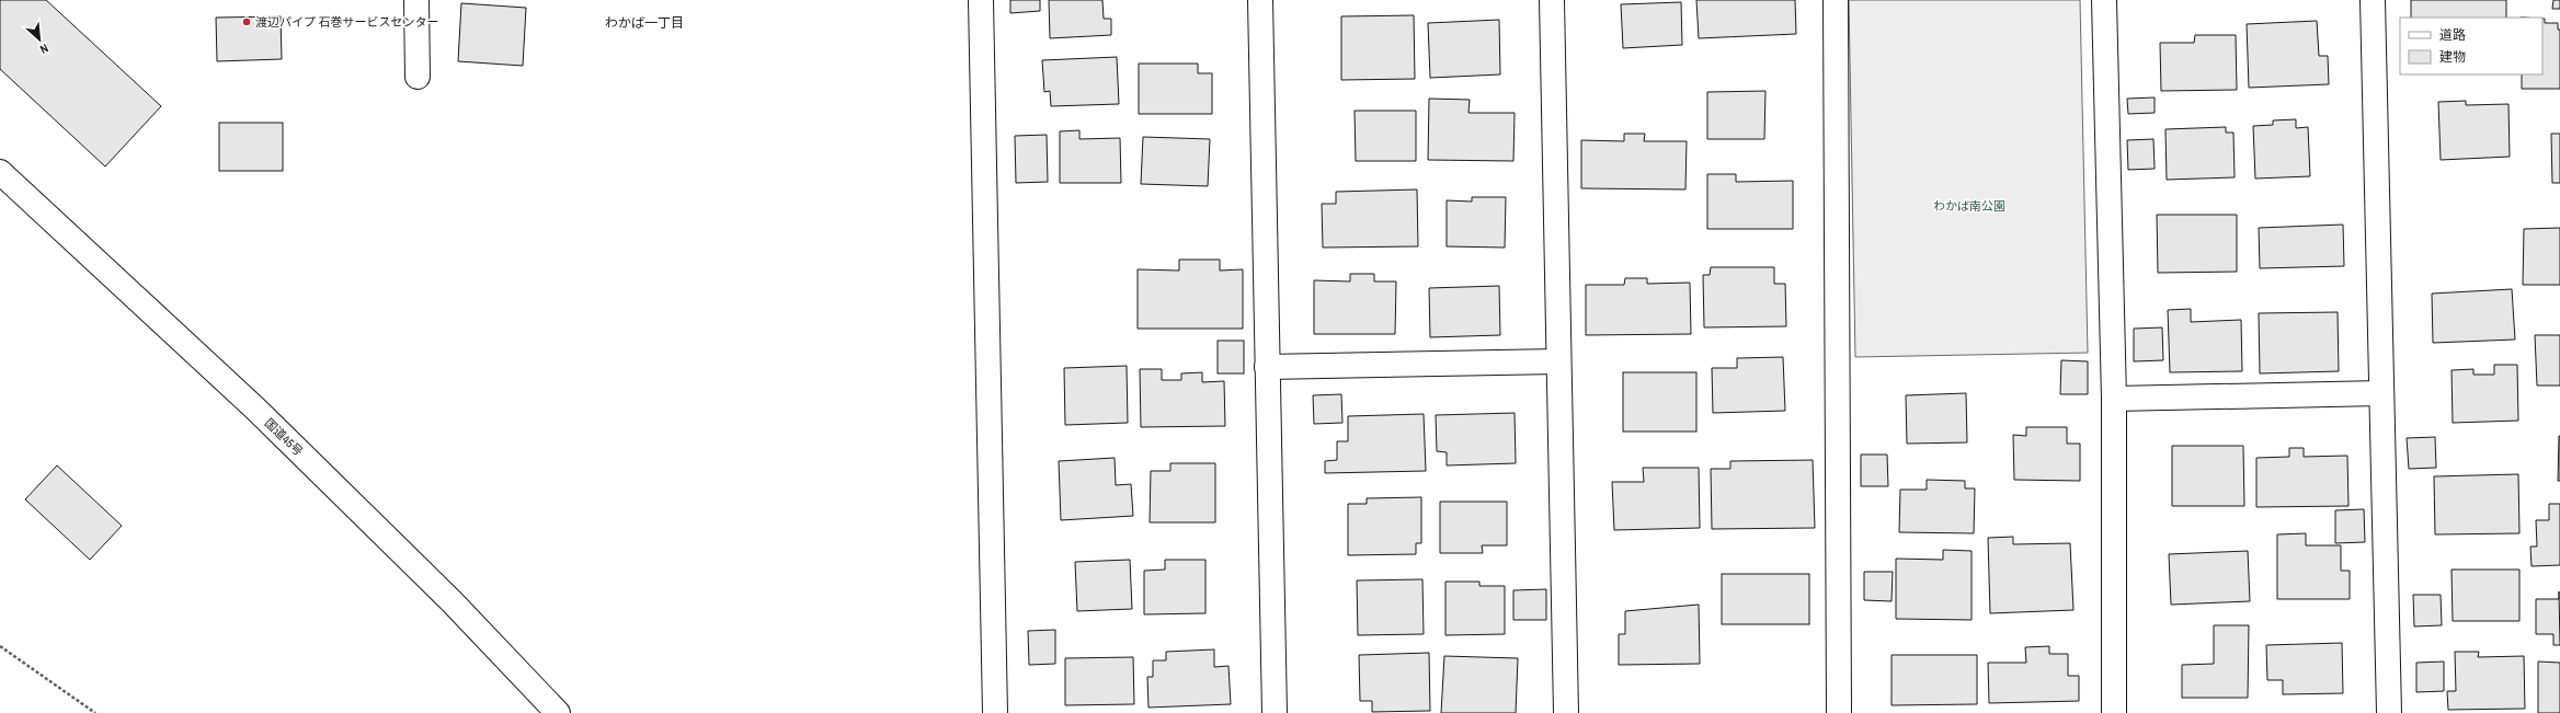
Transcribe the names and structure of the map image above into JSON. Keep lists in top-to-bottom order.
{
  "streets": {
    "main road": ["国道45号"]
  },
  "districts": ["わかば一丁目"],
  "parks": ["わかば南公園"],
  "places": ["渡辺パイプ 石巻サービスセンター"],
  "legend": ["道路", "建物"],
  "north": "bottom right"
}
